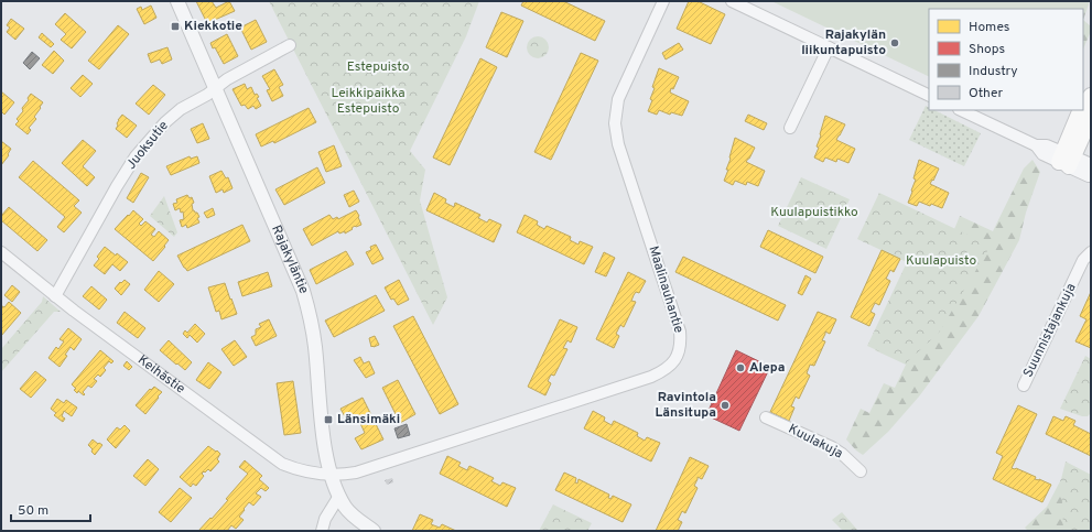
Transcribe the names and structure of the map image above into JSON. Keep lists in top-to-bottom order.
{
  "streets": {
    "street": [
      "Juoksutie",
      "Rajakyläntie",
      "Maalinauhantie",
      "Suunnistajankuja",
      "Keihästie",
      "Kuulakuja"
    ]
  },
  "crossings": [
    ["Juoksutie", "Rajakyläntie"],
    ["Juoksutie", "Keihästie"],
    ["Rajakyläntie", "Maalinauhantie"],
    ["Rajakyläntie", "Keihästie"],
    ["Maalinauhantie", "Keihästie"]
  ],
  "parks": [
    "Estepuisto",
    "Leikkipaikka Estepuisto",
    "Kuulapuistikko",
    "Kuulapuisto"
  ],
  "places": {
    "transit": ["Kiekkotie", "Länsimäki"],
    "other": ["Rajakylän liikuntapuisto", "Alepa", "Ravintola Länsitupa"]
  },
  "legend": [
    "Homes",
    "Shops",
    "Industry",
    "Other"
  ],
  "scale_bar": "50 m"
}
